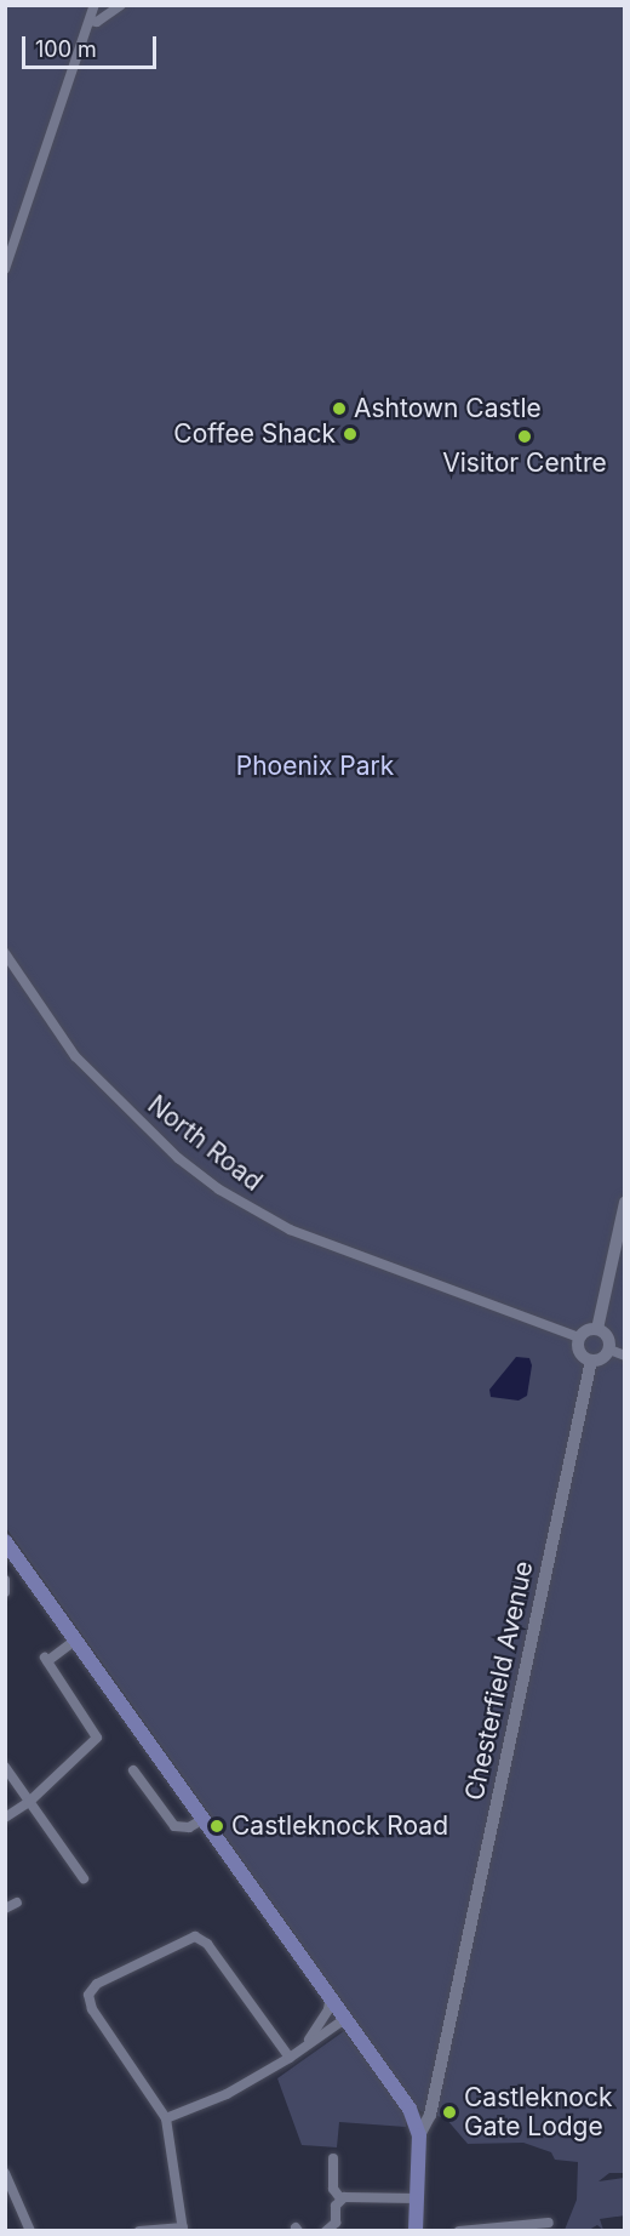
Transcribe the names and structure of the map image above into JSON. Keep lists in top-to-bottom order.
{
  "streets": {
    "street": ["North Road", "Chesterfield Avenue"]
  },
  "crossings": [
    ["North Road", "Chesterfield Avenue"]
  ],
  "parks": ["Phoenix Park"],
  "places": [
    "Ashtown Castle",
    "Coffee Shack",
    "Visitor Centre",
    "Castleknock Road",
    "Castleknock Gate Lodge"
  ],
  "scale_bar": "100 m"
}
